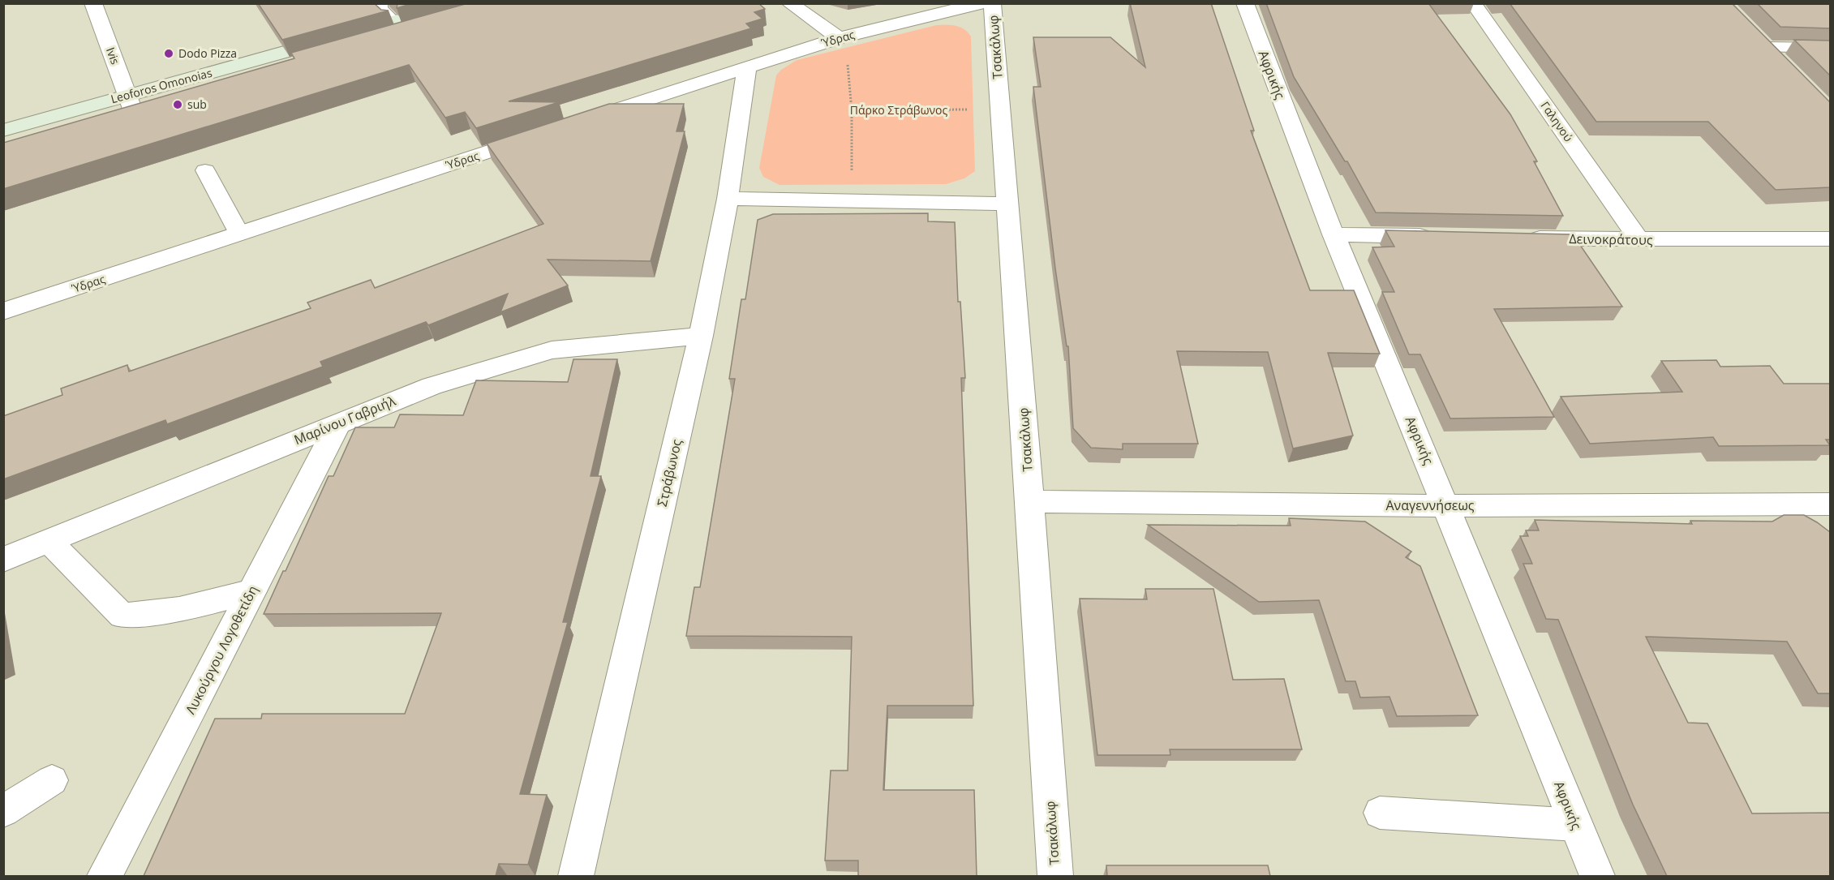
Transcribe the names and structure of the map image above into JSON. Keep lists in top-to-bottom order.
{
  "streets": {
    "main road": ["Leoforos Omonoias"],
    "street": [
      "Ύδρας",
      "Τσακάλωφ",
      "Ivis",
      "Αφρικής",
      "Γαληνού",
      "Δεινοκράτους",
      "Μαρίνου Γαβριήλ",
      "Στράβωνος",
      "Αναγεννήσεως",
      "Λυκούργου Λογοθετίδη"
    ]
  },
  "crossings": [
    ["Ύδρας", "Στράβωνος"],
    ["Τσακάλωφ", "Αναγεννήσεως"],
    ["Ivis", "Leoforos Omonoias"],
    ["Αφρικής", "Αναγεννήσεως"],
    ["Γαληνού", "Δεινοκράτους"],
    ["Μαρίνου Γαβριήλ", "Στράβωνος"],
    ["Μαρίνου Γαβριήλ", "Λυκούργου Λογοθετίδη"]
  ],
  "parks": ["Πάρκο Στράβωνος"],
  "places": ["Dodo Pizza", "sub"]
}
